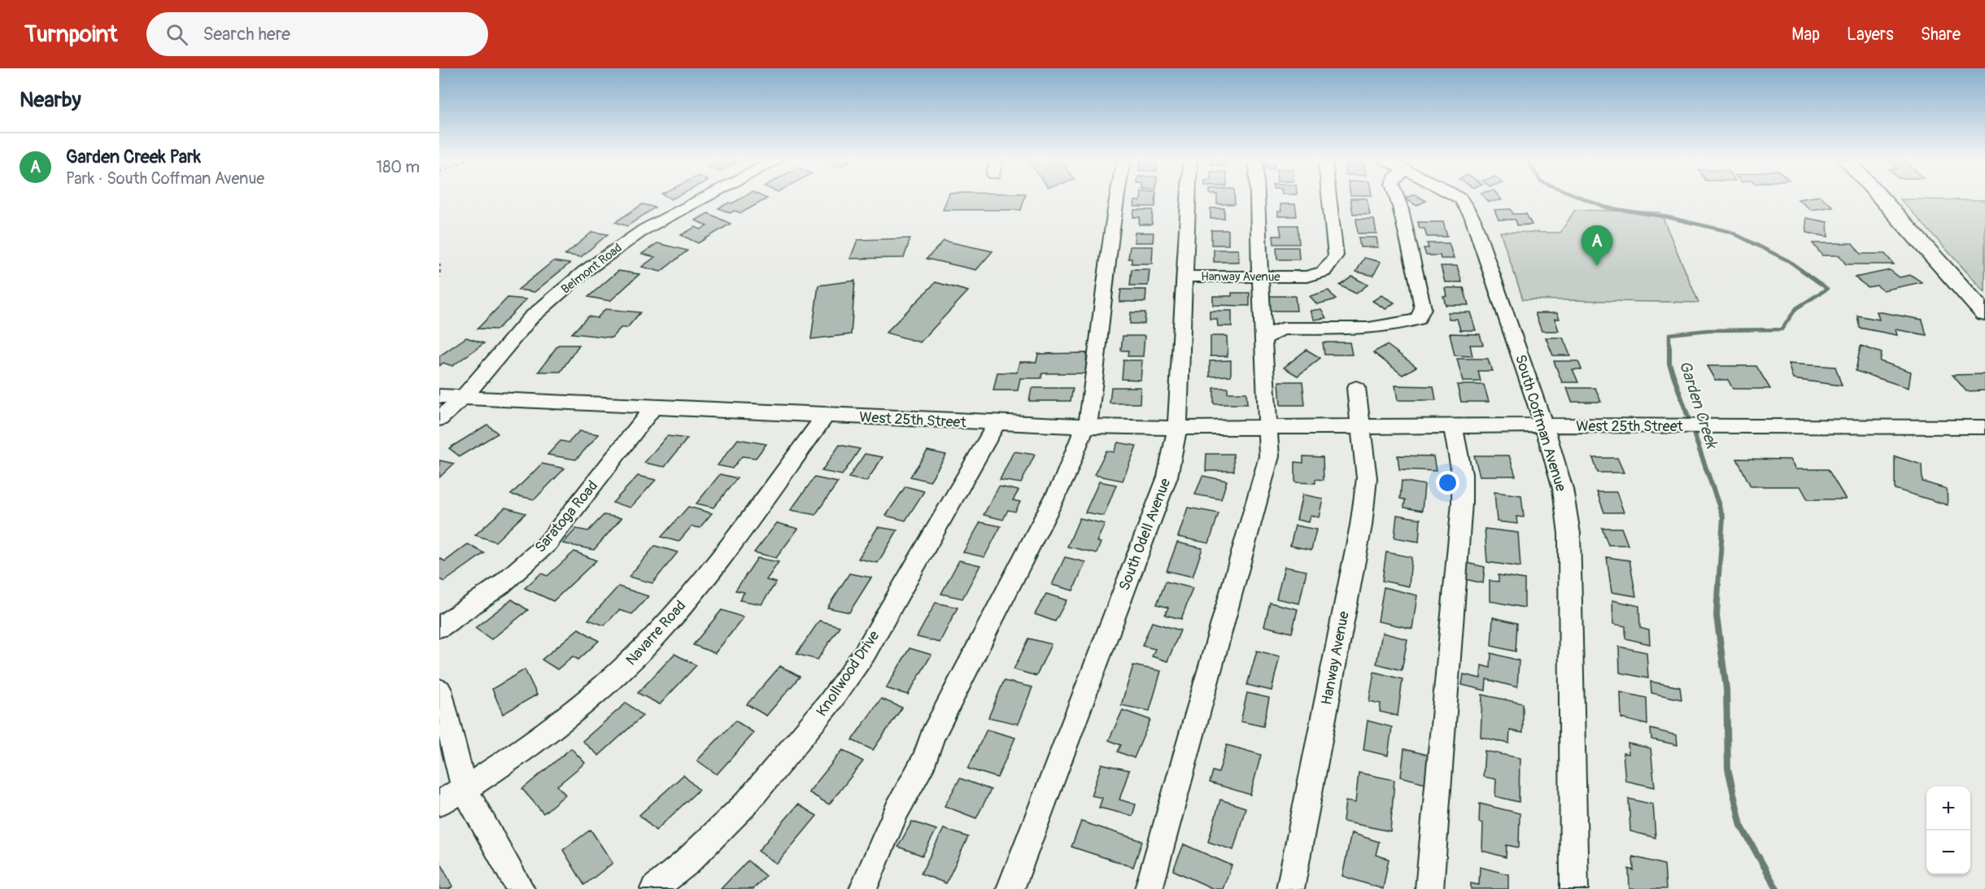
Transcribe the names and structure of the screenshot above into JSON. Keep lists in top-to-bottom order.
{
  "streets": {
    "street": [
      "Belmont Road",
      "Hanway Avenue",
      "West 25th Street",
      "South Coffman Avenue",
      "Saratoga Road",
      "South Odell Avenue",
      "Navarre Road",
      "Knollwood Drive"
    ]
  },
  "crossings": [
    ["Belmont Road", "West 25th Street"],
    ["Hanway Avenue", "West 25th Street"],
    ["Hanway Avenue", "South Odell Avenue"],
    ["West 25th Street", "South Coffman Avenue"],
    ["West 25th Street", "Saratoga Road"],
    ["West 25th Street", "South Odell Avenue"],
    ["West 25th Street", "Navarre Road"],
    ["West 25th Street", "Knollwood Drive"]
  ],
  "water": ["Garden Creek"],
  "page": {
    "header": "Turnpoint",
    "search": "Search here",
    "nav": ["Map", "Layers", "Share"],
    "heading": "Nearby",
    "list": [
      {
        "mark": "A",
        "name": "Garden Creek Park",
        "note": "Park · South Coffman Avenue",
        "value": "180 m"
      }
    ],
    "pins": "A",
    "map_buttons": ["+", "−"]
  }
}
